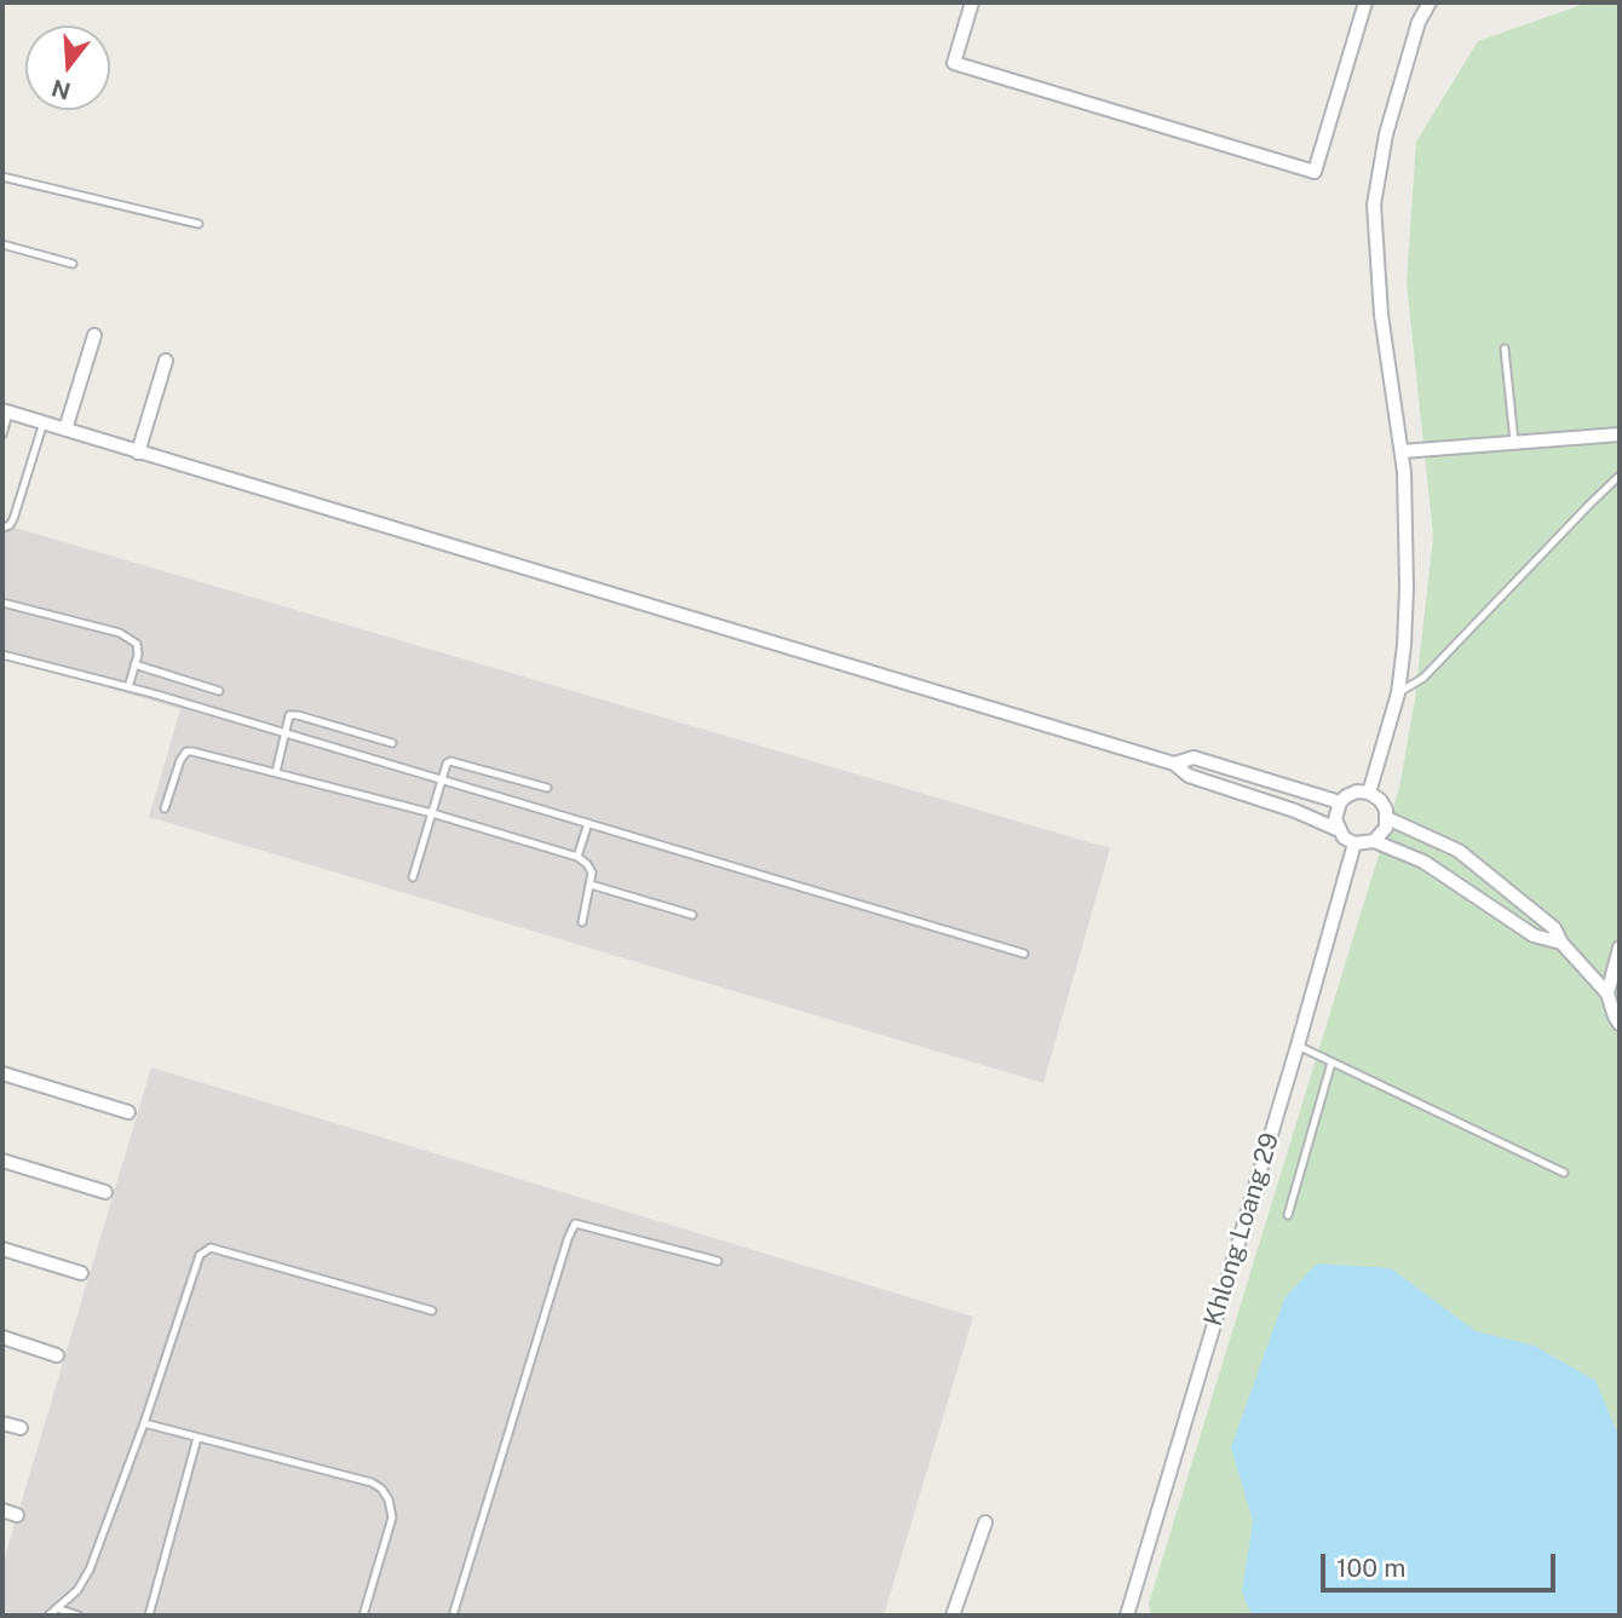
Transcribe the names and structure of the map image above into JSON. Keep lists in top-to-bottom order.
{
  "streets": {
    "street": ["Khlong Loang 29"]
  },
  "scale_bar": "100 m",
  "north": "bottom"
}
